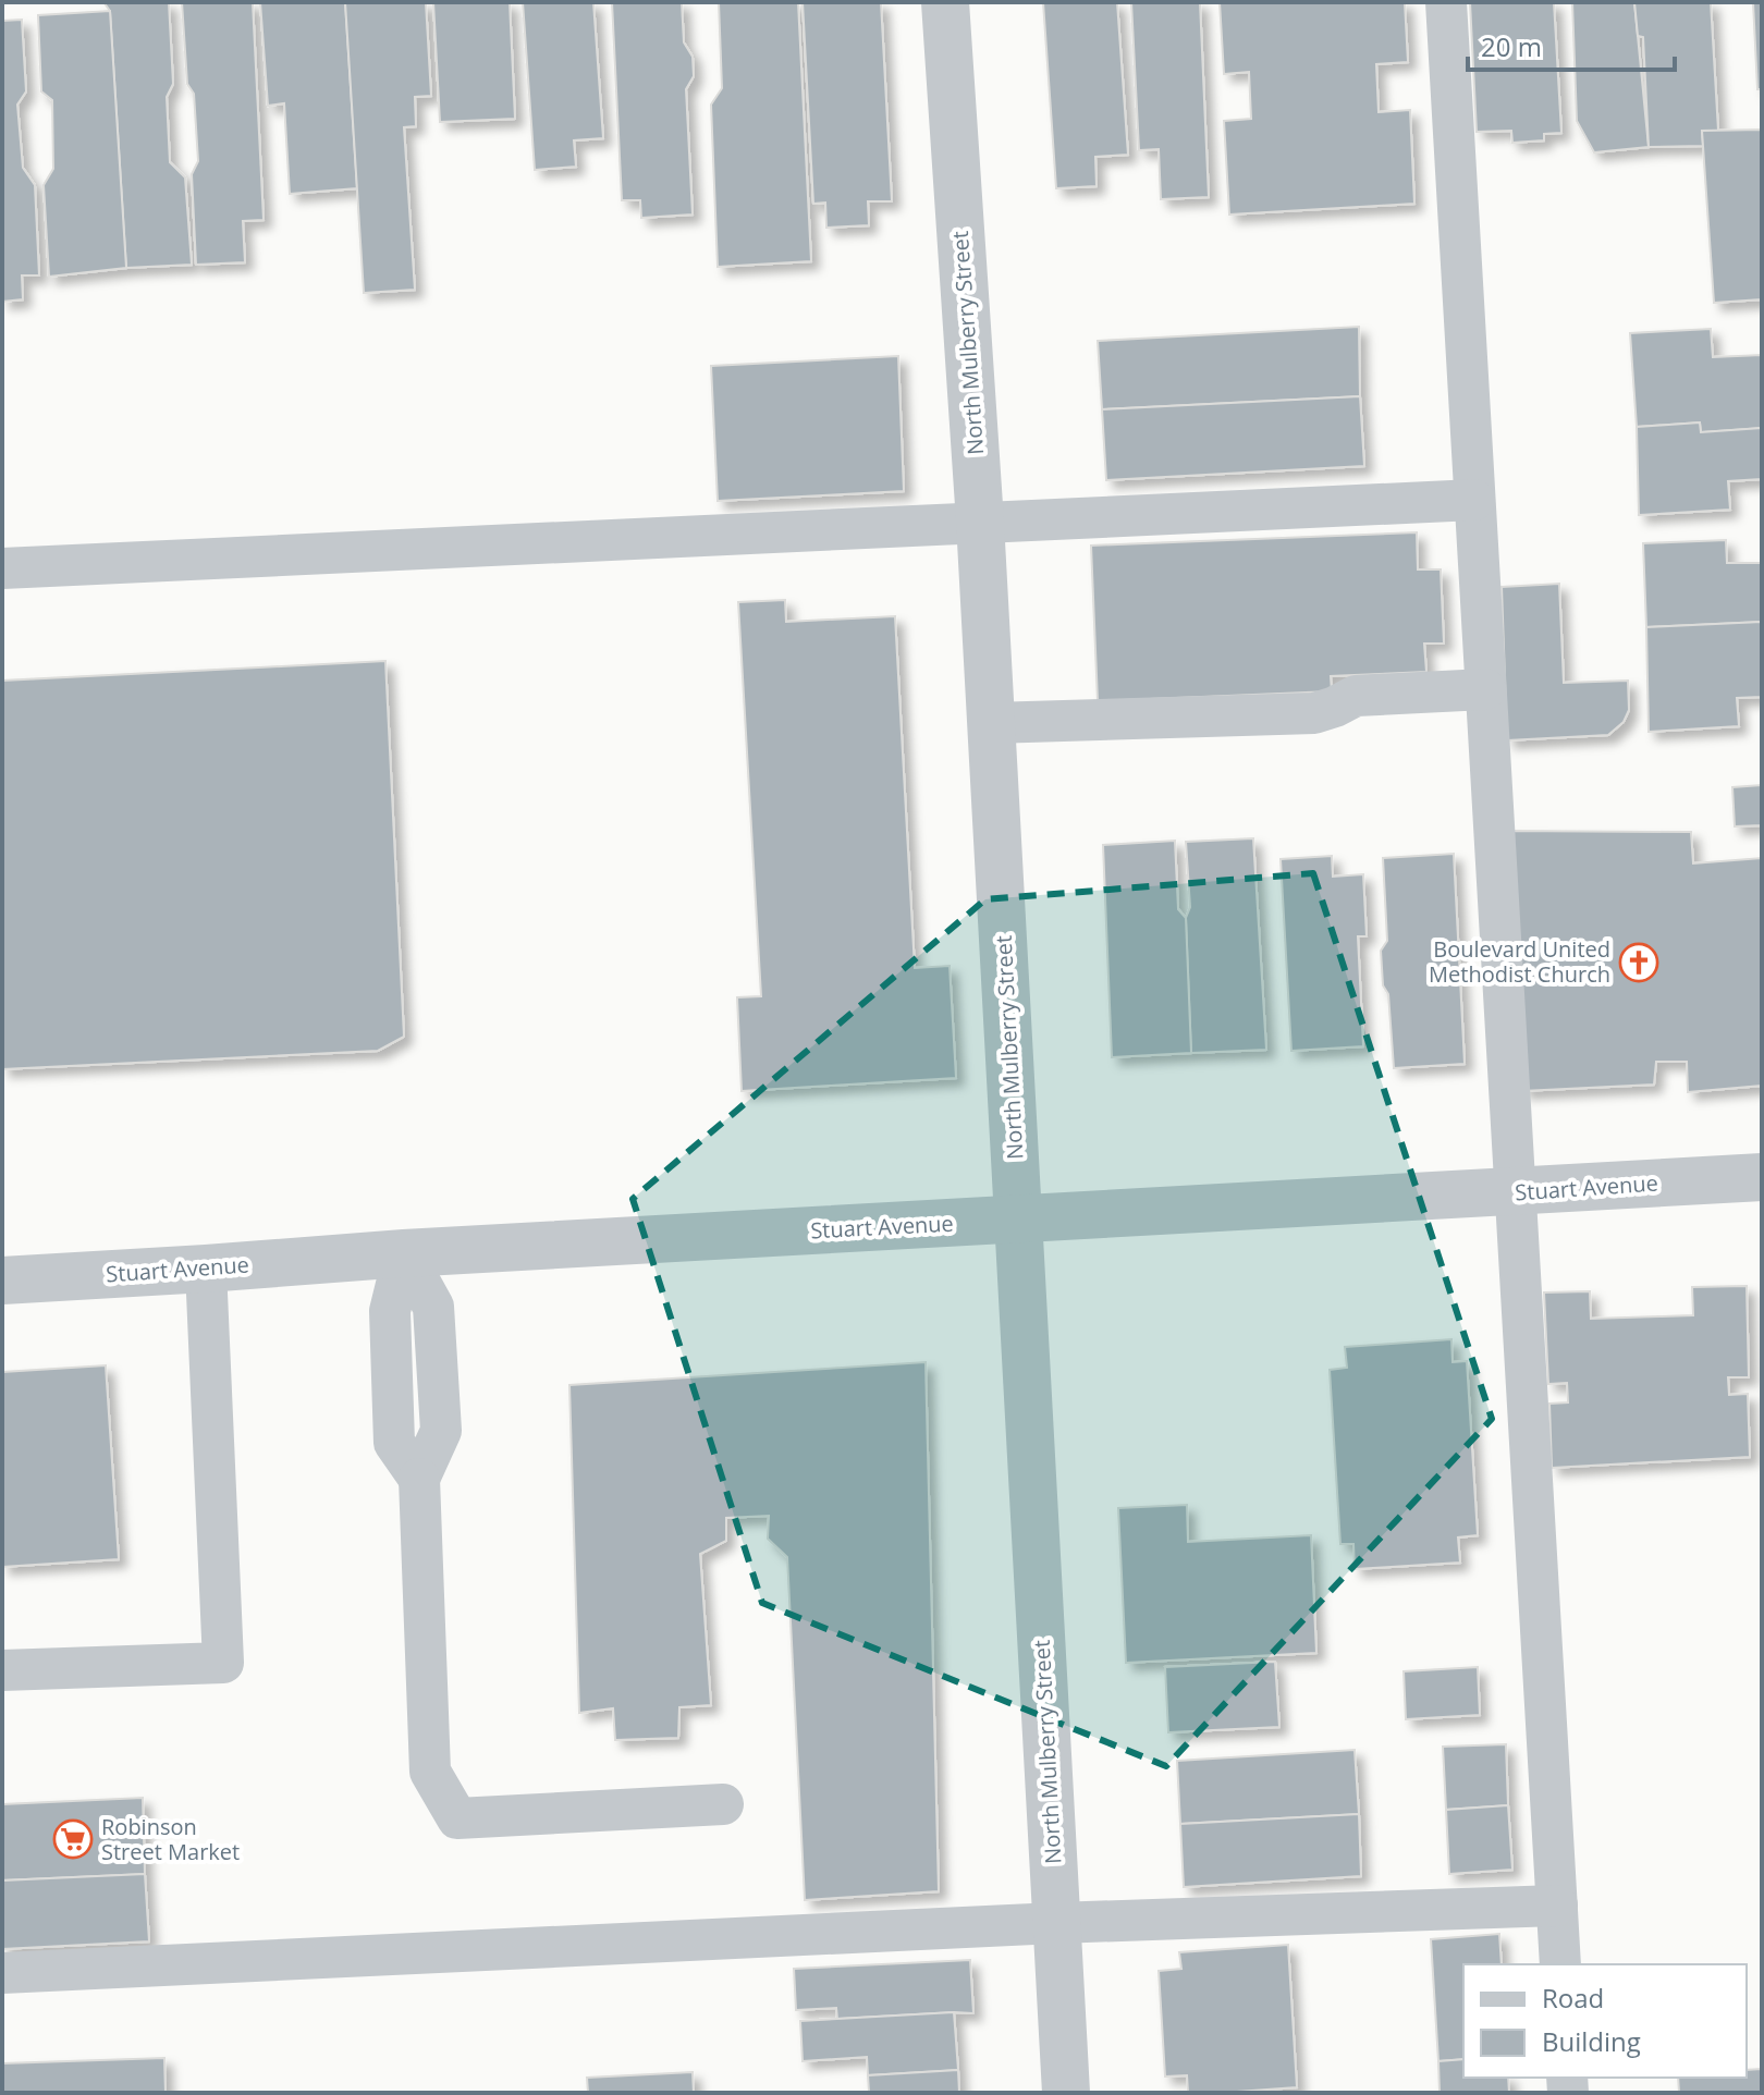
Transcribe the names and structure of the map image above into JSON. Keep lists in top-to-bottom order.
{
  "streets": {
    "street": ["North Mulberry Street", "Stuart Avenue"]
  },
  "crossings": [
    ["North Mulberry Street", "Stuart Avenue"]
  ],
  "places": {
    "church": ["Boulevard United Methodist Church"],
    "supermarket": ["Robinson Street Market"]
  },
  "legend": ["Road", "Building"],
  "scale_bar": "20 m"
}
